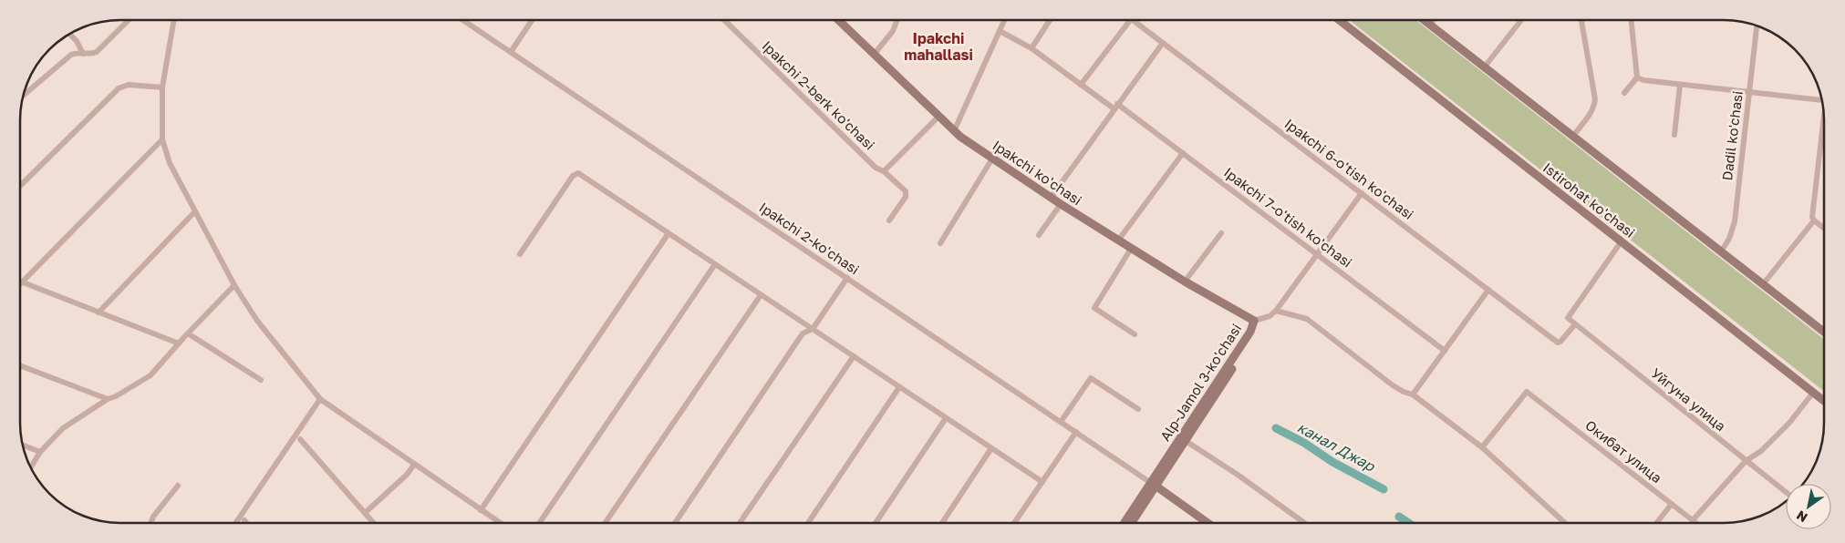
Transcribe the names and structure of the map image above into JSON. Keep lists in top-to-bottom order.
{
  "streets": {
    "main road": ["Ipakchi ko'chasi", "Istirohat ko'chasi", "Alp-Jamol 3-ko'chasi"],
    "street": [
      "Ipakchi 2-berk ko'chasi",
      "Dadil ko'chasi",
      "Ipakchi 6-o'tish ko'chasi",
      "Ipakchi 7-o'tish ko'chasi",
      "Ipakchi 2-ko'chasi",
      "Уйгуна улица",
      "Окибат улица"
    ]
  },
  "crossings": [
    ["Ipakchi 6-o'tish ko'chasi", "Уйгуна улица"],
    ["Ipakchi ko'chasi", "Alp-Jamol 3-ko'chasi"],
    ["Istirohat ko'chasi", "Уйгуна улица"],
    ["Ipakchi 2-ko'chasi", "Alp-Jamol 3-ko'chasi"]
  ],
  "districts": ["Ipakchi mahallasi"],
  "water": ["канал Джар"],
  "north": "bottom left"
}
